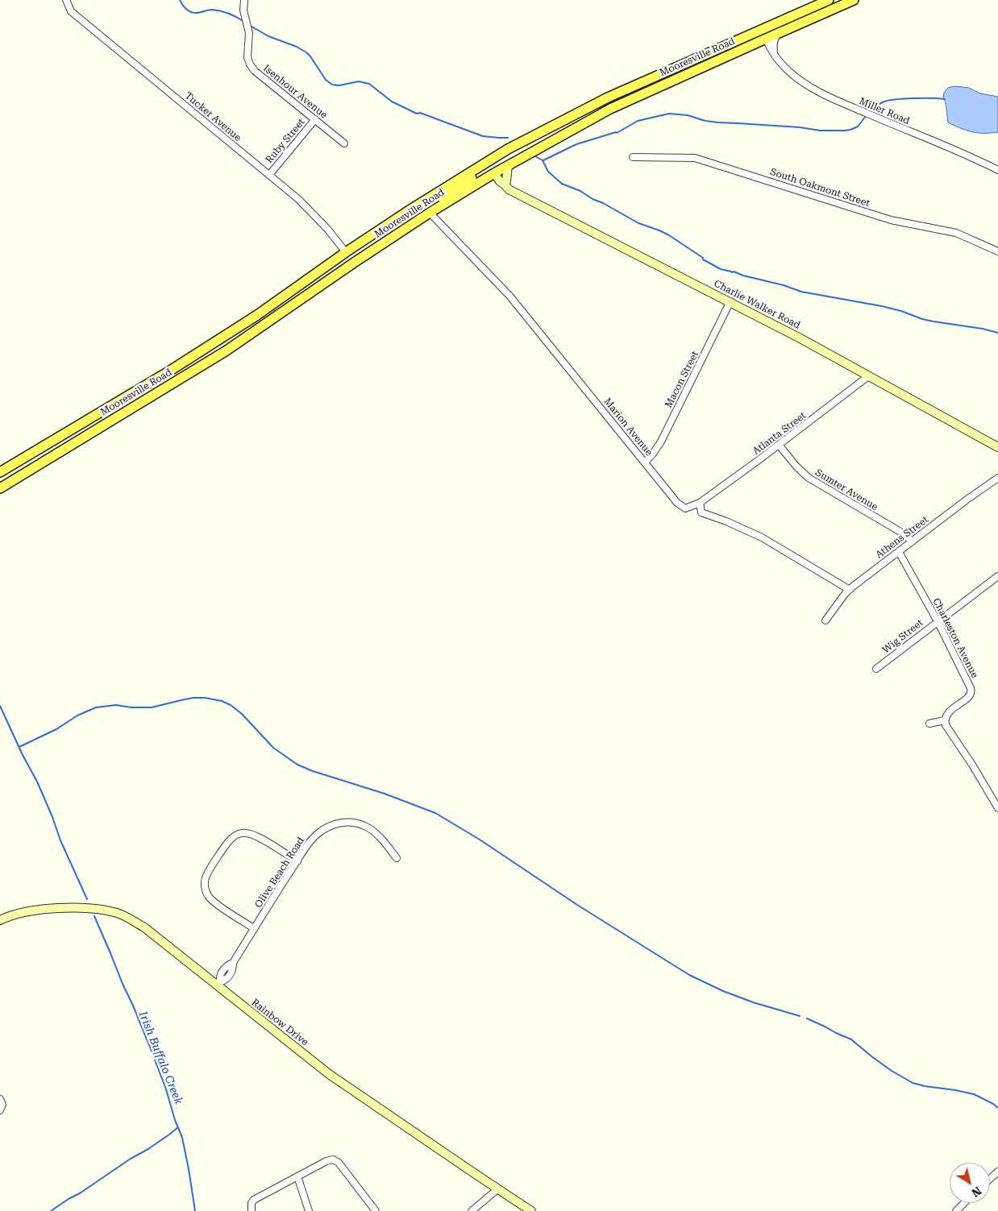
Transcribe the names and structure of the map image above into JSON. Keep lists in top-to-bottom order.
{
  "streets": {
    "main road": ["Mooresville Road"],
    "street": [
      "Isenhour Avenue",
      "Miller Road",
      "Tucker Avenue",
      "Ruby Street",
      "South Oakmont Street",
      "Charlie Walker Road",
      "Macon Street",
      "Marion Avenue",
      "Atlanta Street",
      "Sumter Avenue",
      "Athens Street",
      "Wig Street",
      "Charleston Avenue",
      "Olive Beach Road",
      "Rainbow Drive"
    ]
  },
  "crossings": [
    ["Mooresville Road", "Miller Road"],
    ["Mooresville Road", "Tucker Avenue"],
    ["Mooresville Road", "Charlie Walker Road"],
    ["Mooresville Road", "Marion Avenue"],
    ["Isenhour Avenue", "Ruby Street"],
    ["Tucker Avenue", "Ruby Street"],
    ["Charlie Walker Road", "Macon Street"],
    ["Charlie Walker Road", "Atlanta Street"],
    ["Macon Street", "Marion Avenue"],
    ["Marion Avenue", "Atlanta Street"],
    ["Atlanta Street", "Sumter Avenue"],
    ["Sumter Avenue", "Athens Street"],
    ["Athens Street", "Charleston Avenue"],
    ["Wig Street", "Charleston Avenue"],
    ["Olive Beach Road", "Rainbow Drive"]
  ],
  "water": ["Irish Buffalo Creek"],
  "north": "bottom right"
}
